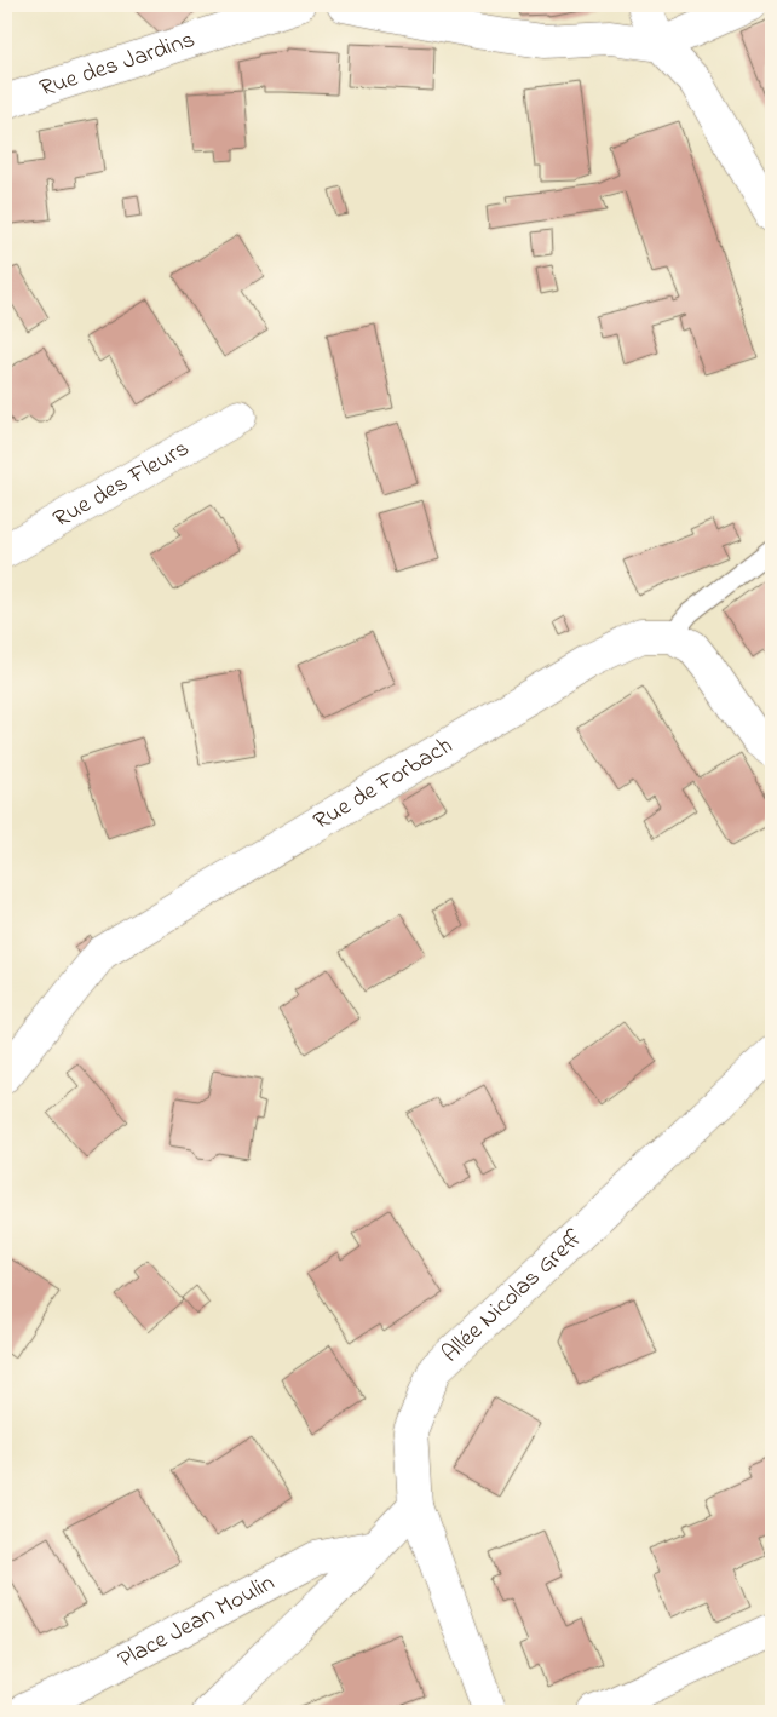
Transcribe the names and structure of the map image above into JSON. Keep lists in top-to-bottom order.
{
  "streets": {
    "street": [
      "Rue des Jardins",
      "Rue des Fleurs",
      "Rue de Forbach",
      "Allée Nicolas Greff",
      "Place Jean Moulin"
    ]
  }
}
